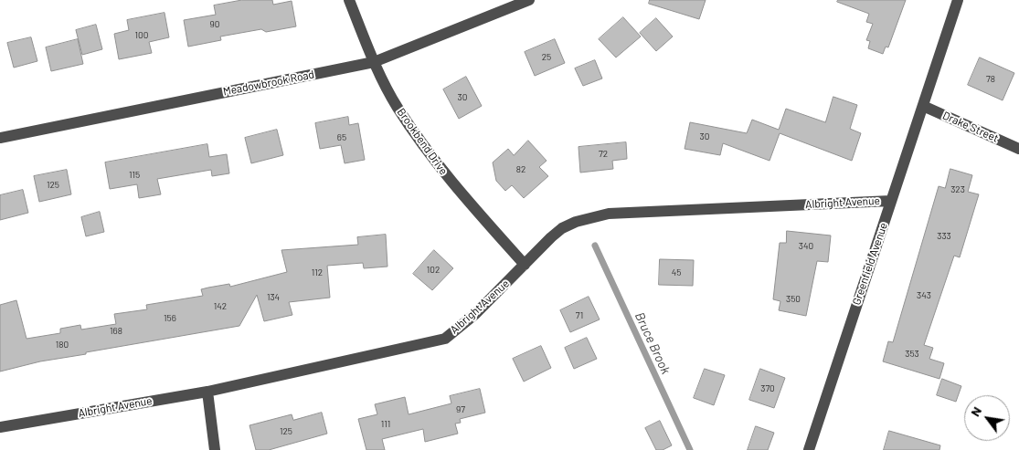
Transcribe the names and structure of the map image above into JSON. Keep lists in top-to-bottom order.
{
  "streets": {
    "street": [
      "Meadowbrook Road",
      "Drake Street",
      "Brookbend Drive",
      "Albright Avenue",
      "Greenfield Avenue"
    ]
  },
  "crossings": [
    ["Meadowbrook Road", "Brookbend Drive"],
    ["Drake Street", "Greenfield Avenue"],
    ["Brookbend Drive", "Albright Avenue"],
    ["Albright Avenue", "Greenfield Avenue"]
  ],
  "water": ["Bruce Brook"],
  "house_numbers": [
    "90",
    "100",
    "25",
    "78",
    "30",
    "30",
    "65",
    "72",
    "82",
    "115",
    "125",
    "323",
    "333",
    "340",
    "102",
    "112",
    "45",
    "343",
    "134",
    "350",
    "142",
    "71",
    "156",
    "168",
    "180",
    "353",
    "370",
    "97",
    "111",
    "125"
  ],
  "north": "top left"
}
